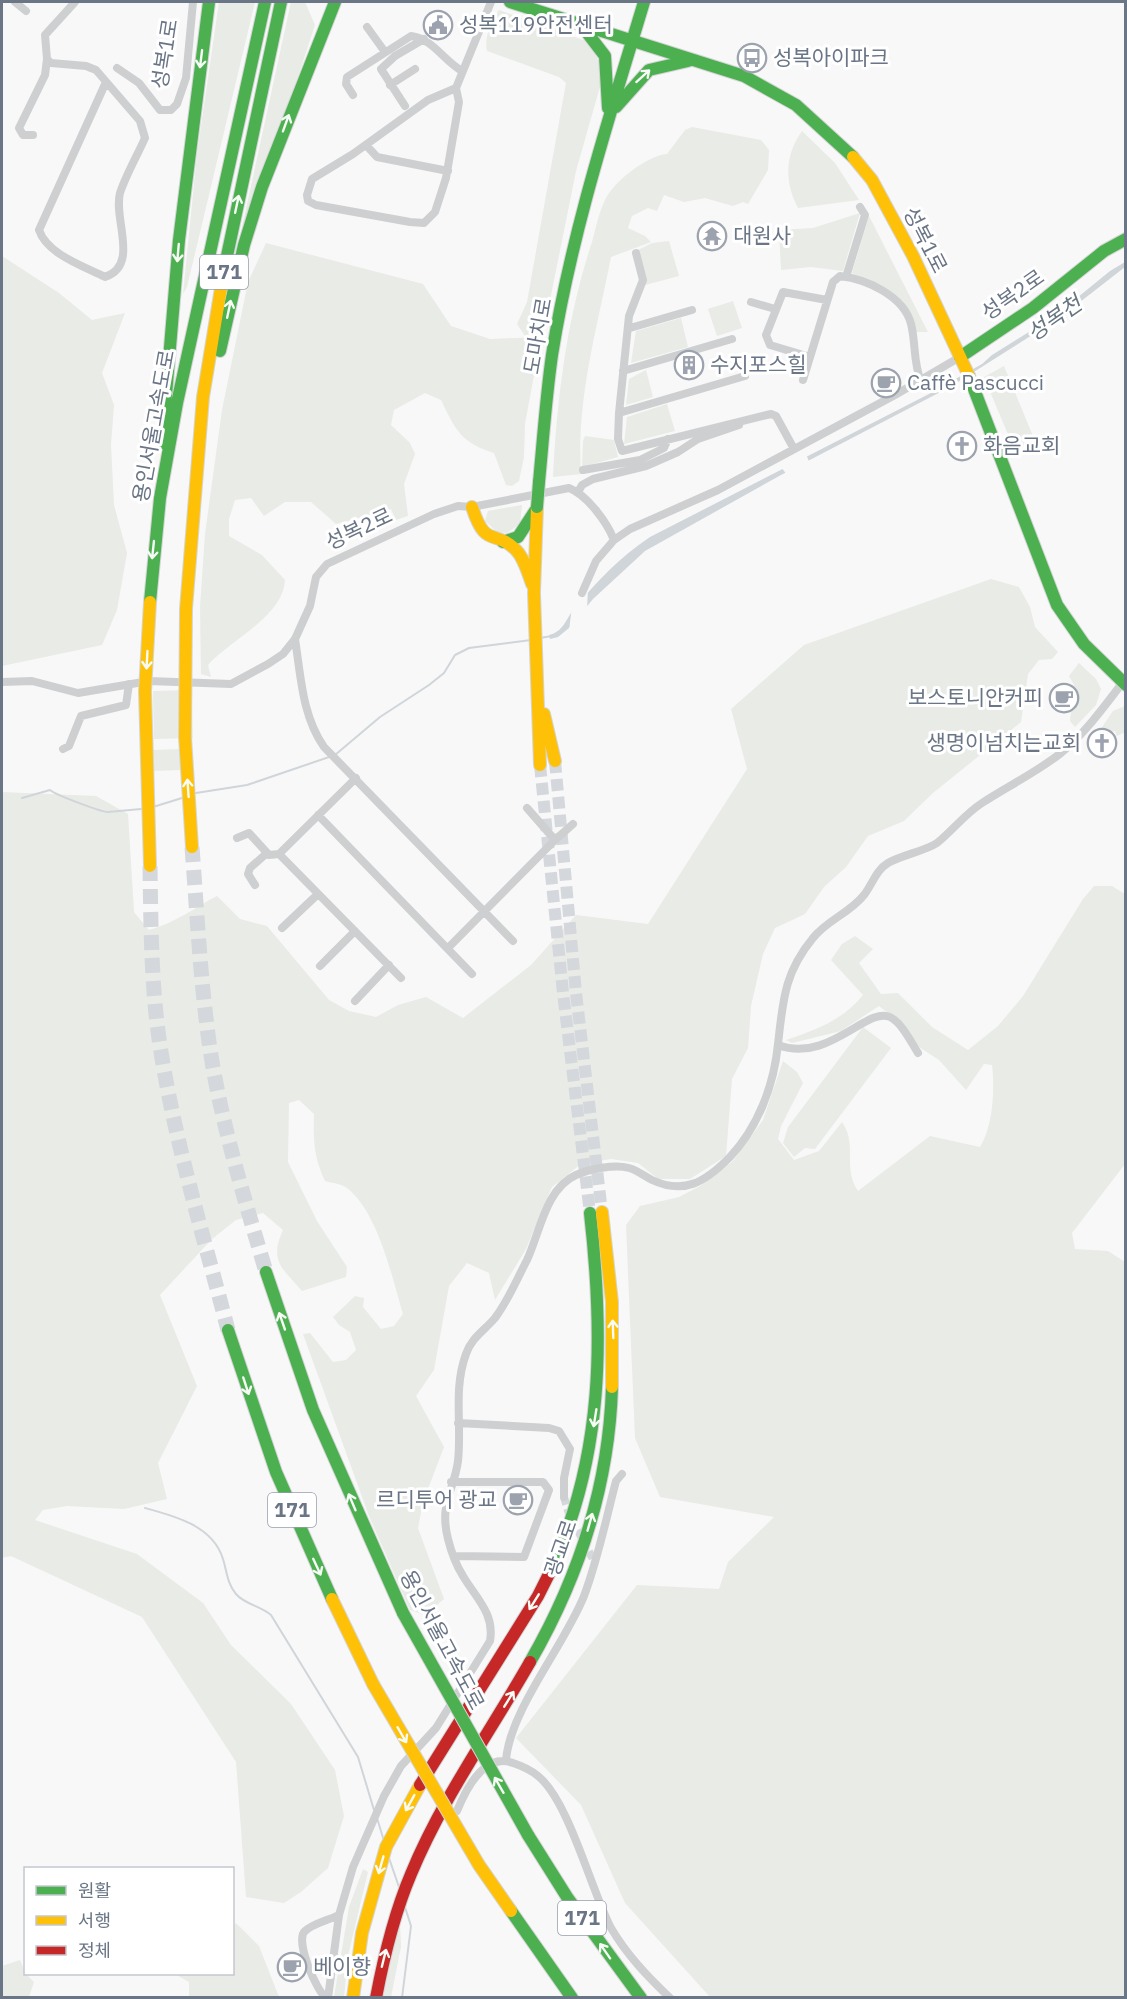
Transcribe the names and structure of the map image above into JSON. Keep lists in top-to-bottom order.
{
  "streets": {
    "main road": [
      "성복1로",
      "171",
      "성복2로",
      "도마치로",
      "용인서울고속도로",
      "광교로"
    ]
  },
  "crossings": [
    ["성복1로", "성복2로"],
    ["성복1로", "도마치로"]
  ],
  "water": ["성복천"],
  "places": {
    "public building": ["성복119안전센터"],
    "bus stop": ["성복아이파크"],
    "temple": ["대원사"],
    "building": ["수지포스힐"],
    "cafe": [
      "Caffè Pascucci",
      "보스토니안커피",
      "르디투어 광교",
      "베이향"
    ],
    "church": ["화음교회", "생명이넘치는교회"]
  },
  "legend": ["원활", "서행", "정체"]
}
